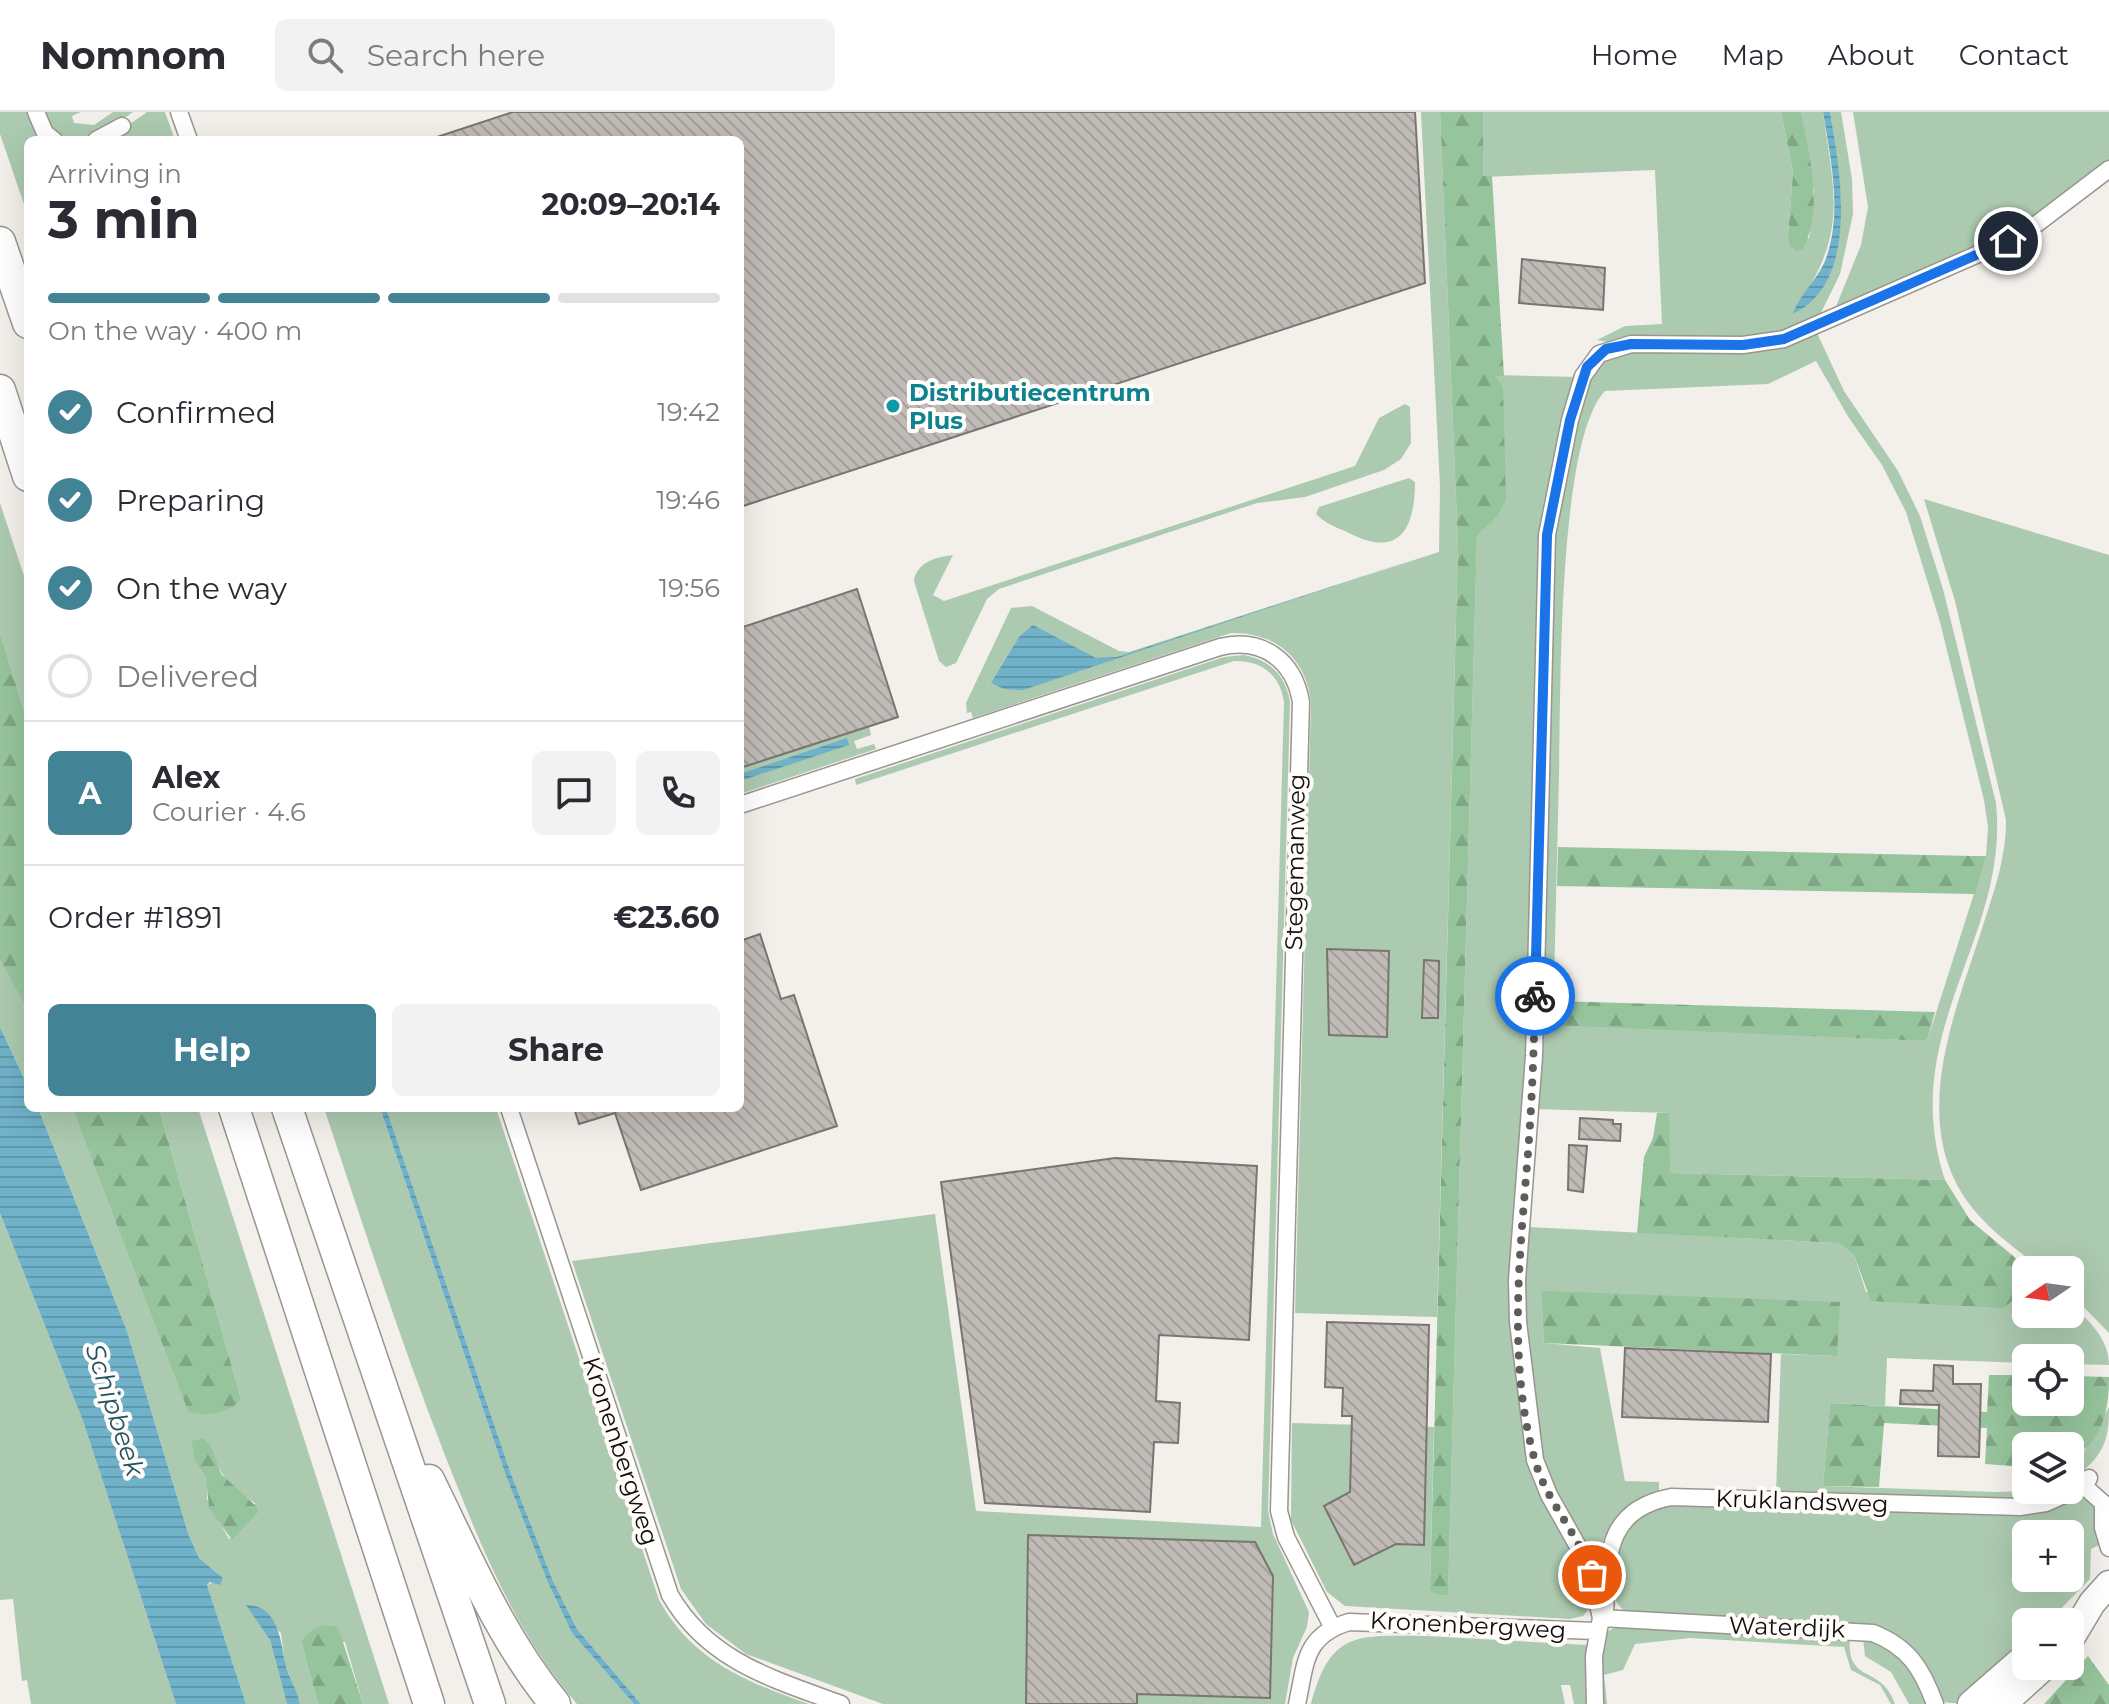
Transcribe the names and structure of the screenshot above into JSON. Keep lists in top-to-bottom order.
{
  "streets": {
    "street": [
      "Stegemanweg",
      "Kronenbergweg",
      "Kruklandsweg",
      "Waterdijk"
    ]
  },
  "crossings": [
    ["Stegemanweg", "Kronenbergweg"],
    ["Kronenbergweg", "Kruklandsweg"],
    ["Kronenbergweg", "Waterdijk"],
    ["Kruklandsweg", "Waterdijk"]
  ],
  "water": ["Schipbeek"],
  "places": ["Distributiecentrum Plus"],
  "north": "left",
  "page": {
    "header": "Nomnom",
    "search": "Search here",
    "nav": [
      "Home",
      "Map",
      "About",
      "Contact"
    ],
    "heading": ["3 min", "Arriving in", "20:09–20:14"],
    "panel": [
      "Alex",
      "Courier · 4.6",
      "Order #1891",
      "€23.60"
    ],
    "bar": "On the way · 400 m",
    "list": [
      ["Confirmed", "19:42"],
      ["Preparing", "19:46"],
      ["On the way", "19:56"],
      "Delivered"
    ],
    "round": "A",
    "buttons": ["Help", "Share"],
    "map_buttons": ["+", "−"]
  }
}
